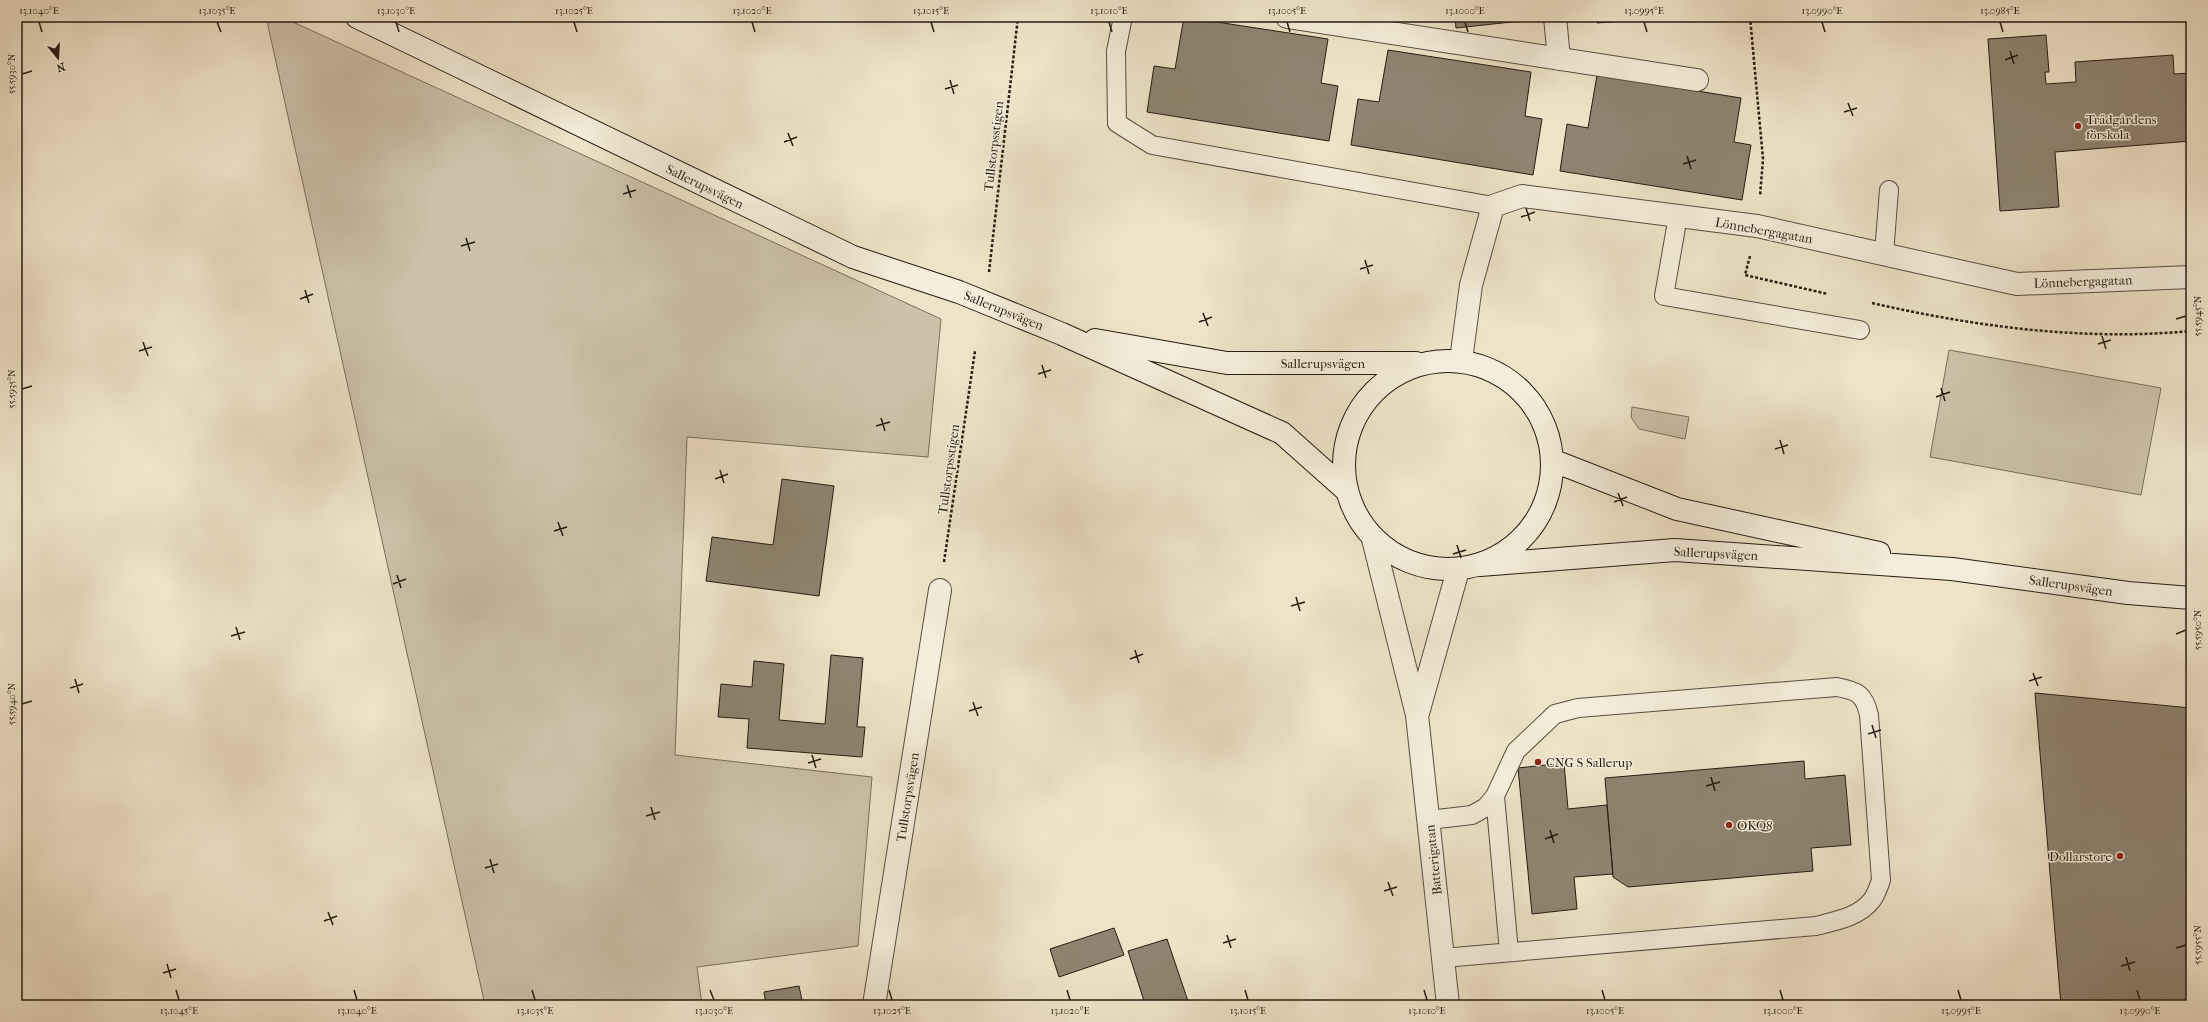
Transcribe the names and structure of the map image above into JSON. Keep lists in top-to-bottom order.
{
  "streets": {
    "main road": [
      "Sallerupsvägen",
      "Lönnebergagatan",
      "Tullstorpsvägen",
      "Batterigatan"
    ],
    "path": ["Tullstorpsstigen"]
  },
  "crossings": [
    ["Tullstorpsstigen", "Tullstorpsvägen"],
    ["Sallerupsvägen", "Batterigatan"]
  ],
  "places": [
    "Trädgårdens förskola",
    "CNG S Sallerup",
    "OKQ8",
    "Dollarstore"
  ],
  "north": "bottom",
  "coordinates": [
    "13.1040°E",
    "13.1035°E",
    "13.1030°E",
    "13.1025°E",
    "13.1020°E",
    "13.1015°E",
    "13.1010°E",
    "13.1005°E",
    "13.1000°E",
    "13.0995°E",
    "13.0990°E",
    "13.0985°E",
    "55.5930°N",
    "55.5945°N",
    "55.5935°N",
    "55.5950°N",
    "55.5940°N",
    "55.5955°N",
    "13.1045°E"
  ]
}
